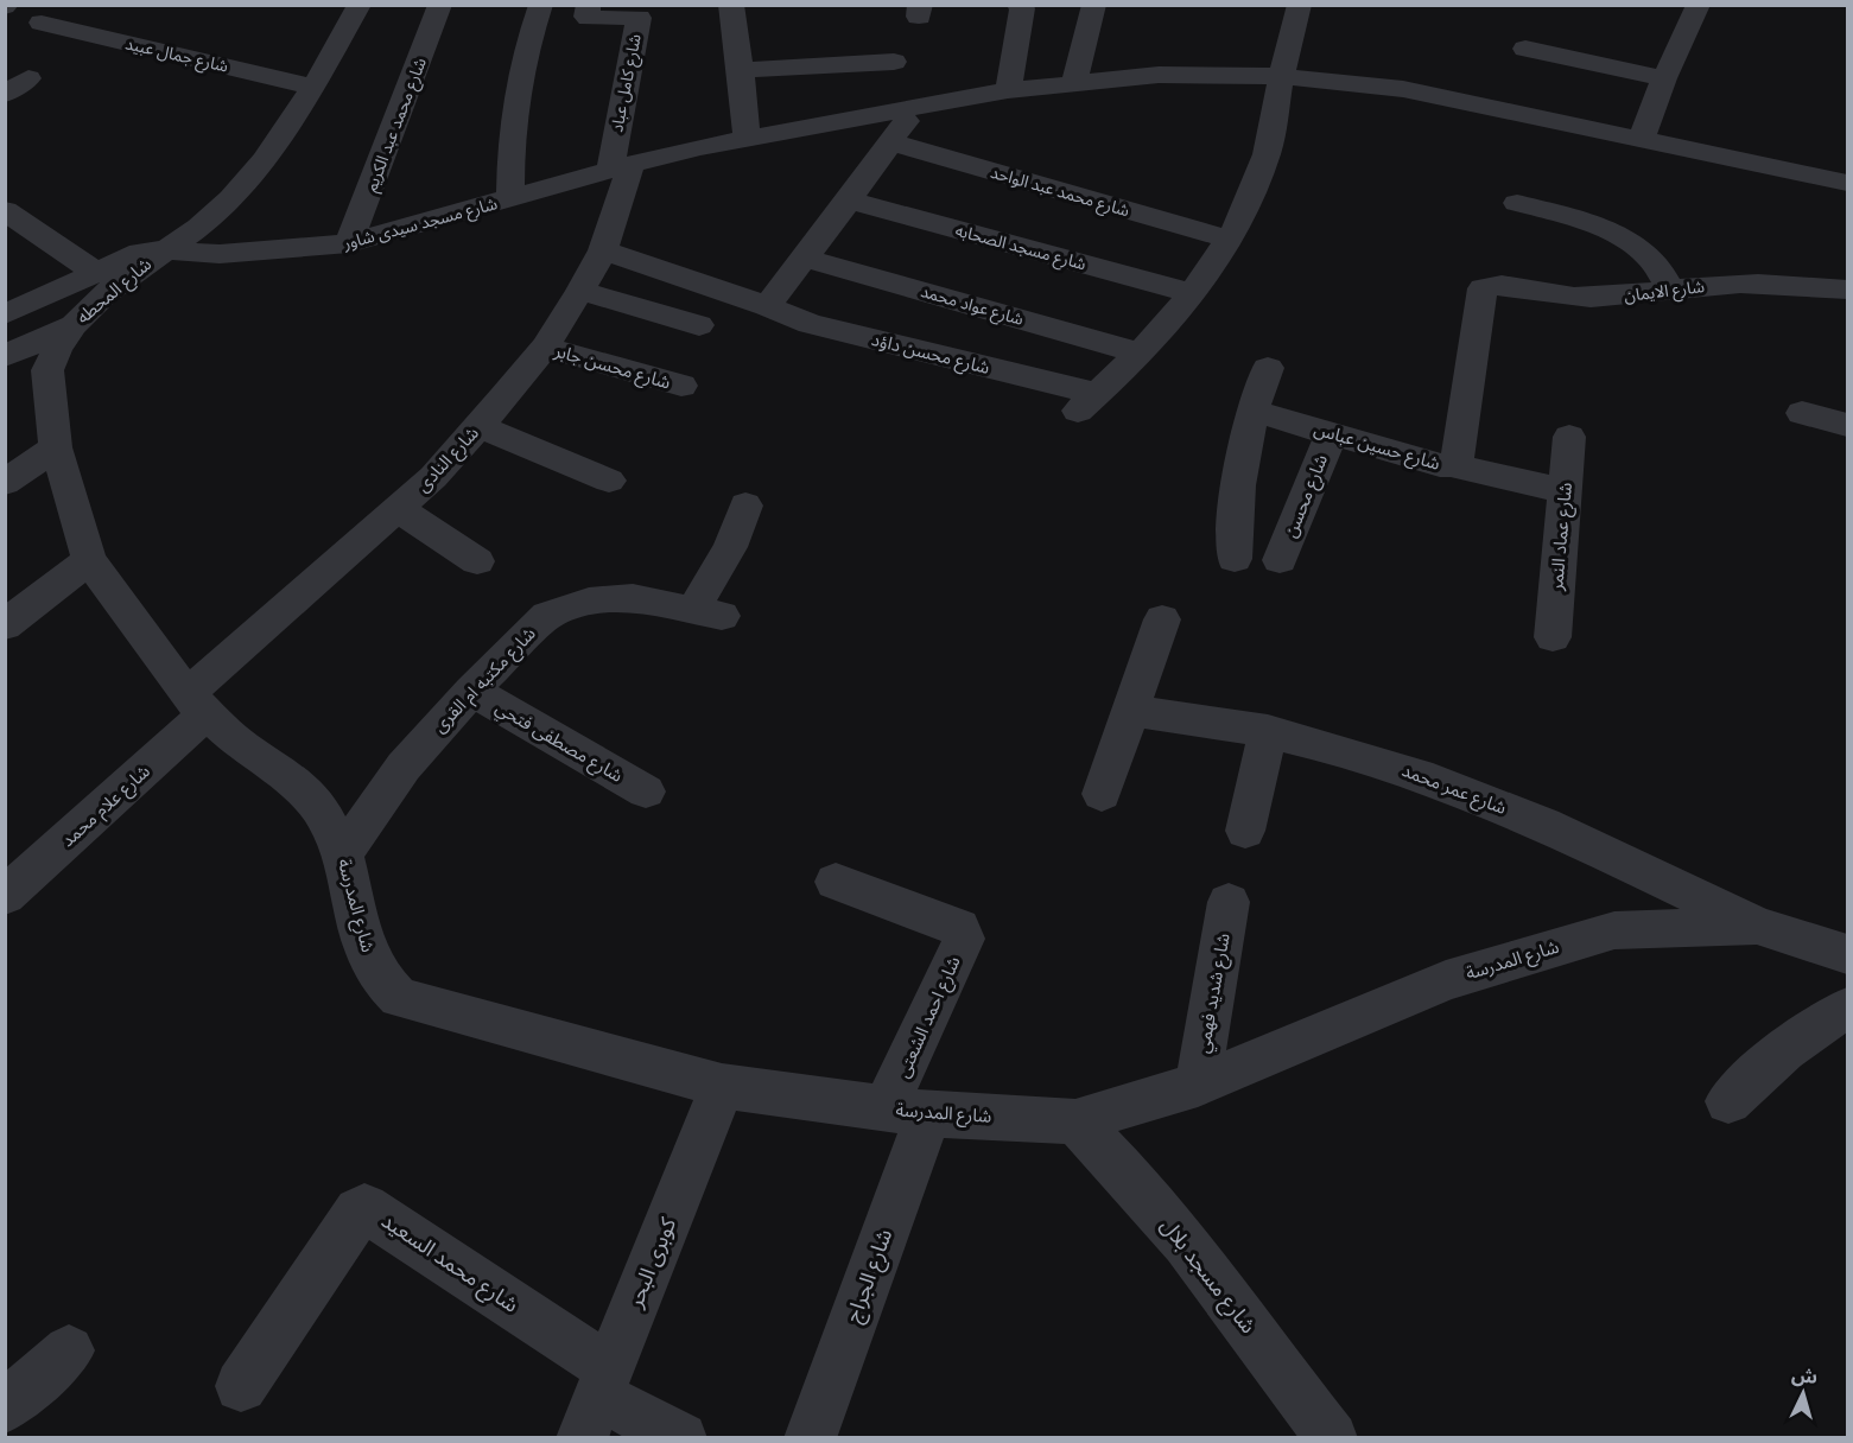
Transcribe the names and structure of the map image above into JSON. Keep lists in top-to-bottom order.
{
  "streets": {
    "street": [
      "شارع جمال عبيد",
      "شارع كامل عباد",
      "شارع محمد عبد الكريم",
      "شارع محمد عبد الواحد",
      "شارع مسجد سيدى شاور",
      "شارع مسجد الصحابه",
      "شارع المحطه",
      "شارع الايمان",
      "شارع عواد محمد",
      "شارع محسن داؤد",
      "شارع محسن جابر",
      "شارع حسين عباس",
      "شارع النادى",
      "شارع محسن",
      "شارع عماد النمر",
      "شارع مكتبه ام القرى",
      "شارع مصطفى فتحي",
      "شارع عمر محمد",
      "شارع علام محمد",
      "شارع المدرسة",
      "شارع شديد فهمي",
      "شارع احمد الشعتى",
      "شارع محمد السعيد",
      "كوبرى البحر",
      "شارع الجراج",
      "شارع مسجد بلال"
    ]
  },
  "crossings": [
    ["شارع جمال عبيد", "شارع المحطه"],
    ["شارع كامل عباد", "شارع مسجد سيدى شاور"],
    ["شارع كامل عباد", "شارع النادى"],
    ["شارع محمد عبد الكريم", "شارع مسجد سيدى شاور"],
    ["شارع مسجد سيدى شاور", "شارع المحطه"],
    ["شارع مسجد سيدى شاور", "شارع النادى"],
    ["شارع المحطه", "شارع النادى"],
    ["شارع المحطه", "شارع علام محمد"],
    ["شارع المحطه", "شارع المدرسة"],
    ["شارع الايمان", "شارع حسين عباس"],
    ["شارع عواد محمد", "شارع محسن داؤد"],
    ["شارع محسن داؤد", "شارع النادى"],
    ["شارع محسن جابر", "شارع النادى"],
    ["شارع حسين عباس", "شارع محسن"],
    ["شارع النادى", "شارع علام محمد"],
    ["شارع النادى", "شارع المدرسة"],
    ["شارع مكتبه ام القرى", "شارع مصطفى فتحي"],
    ["شارع مكتبه ام القرى", "شارع المدرسة"],
    ["شارع عمر محمد", "شارع المدرسة"],
    ["شارع علام محمد", "شارع المدرسة"],
    ["شارع المدرسة", "شارع شديد فهمي"],
    ["شارع المدرسة", "شارع احمد الشعتى"],
    ["شارع المدرسة", "كوبرى البحر"],
    ["شارع المدرسة", "شارع الجراج"],
    ["شارع المدرسة", "شارع مسجد بلال"],
    ["شارع احمد الشعتى", "شارع الجراج"],
    ["شارع محمد السعيد", "كوبرى البحر"]
  ],
  "north": "top"
}
